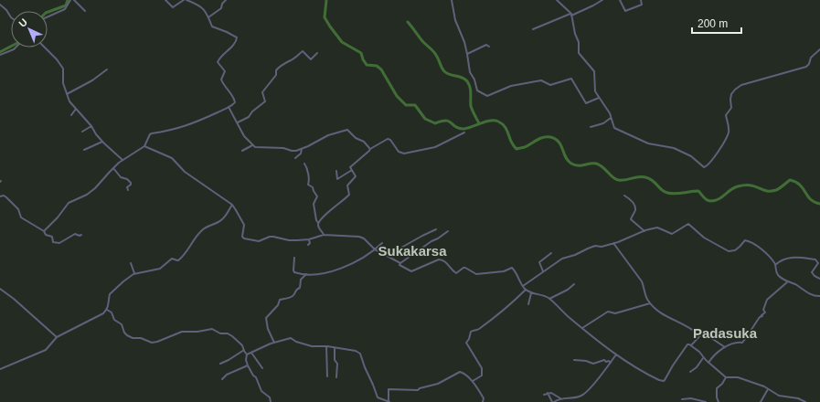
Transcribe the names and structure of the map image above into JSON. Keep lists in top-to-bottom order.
{
  "districts": ["Sukakarsa", "Padasuka"],
  "scale_bar": "200 m",
  "north": "top left"
}
